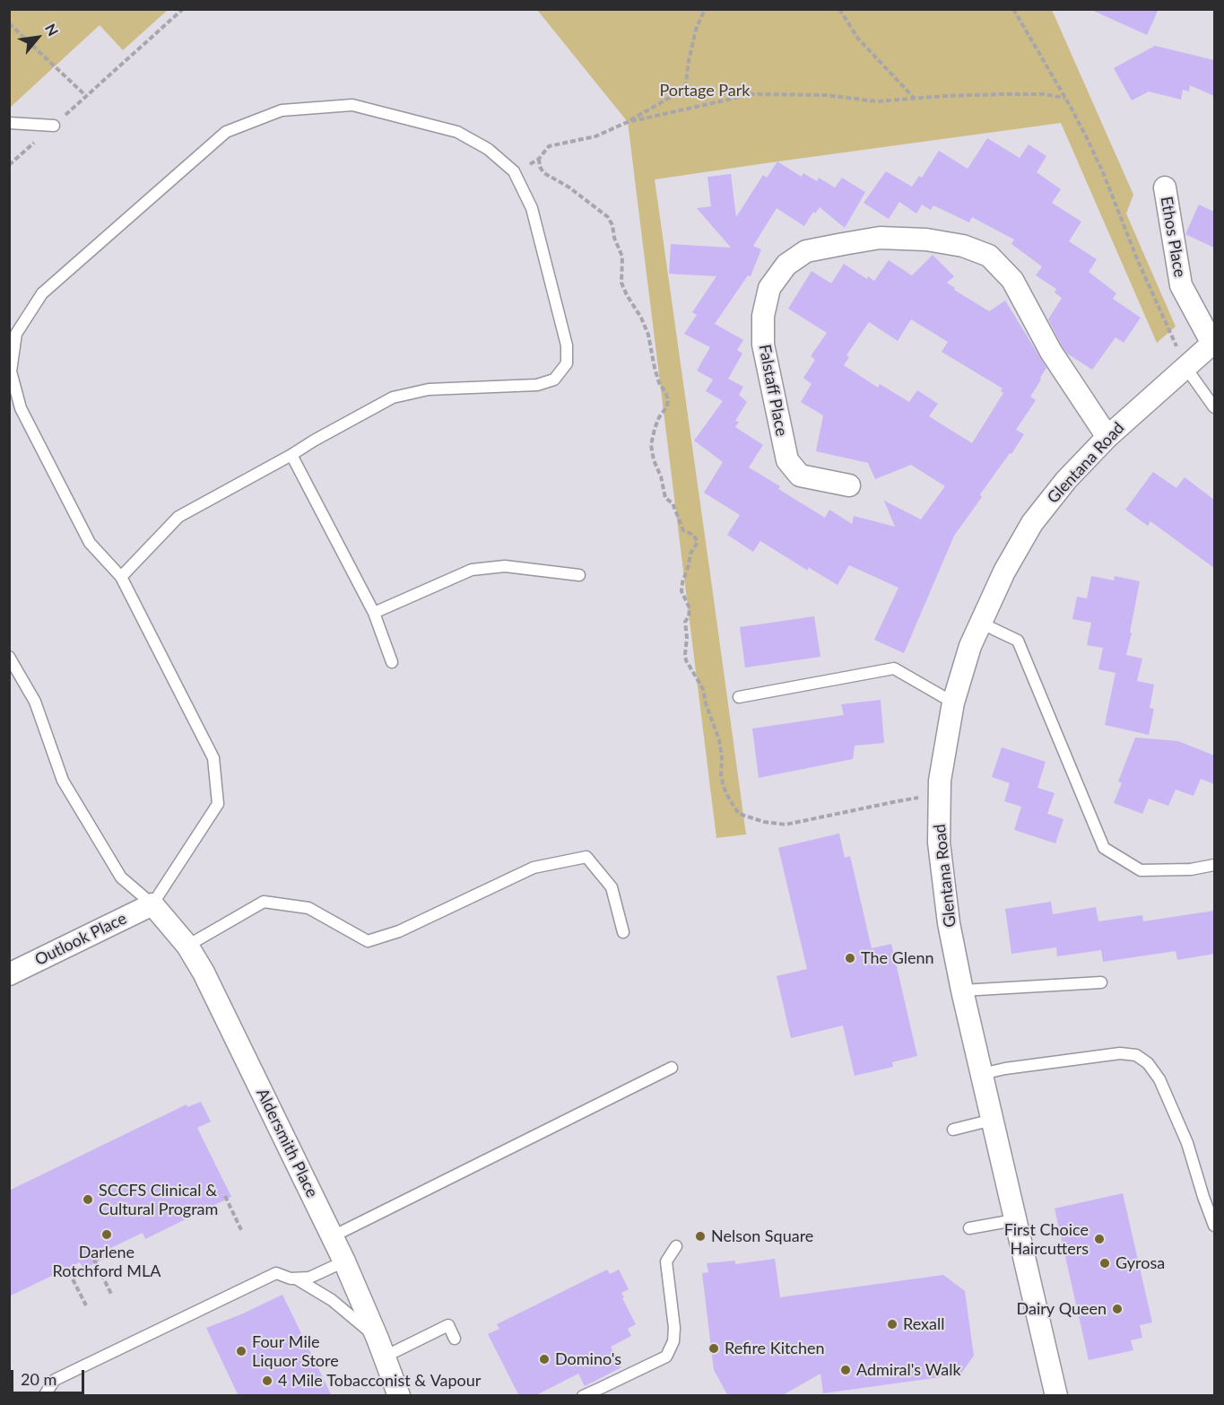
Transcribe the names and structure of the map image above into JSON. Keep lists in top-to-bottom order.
{
  "streets": {
    "street": [
      "Ethos Place",
      "Falstaff Place",
      "Glentana Road",
      "Outlook Place",
      "Aldersmith Place"
    ]
  },
  "crossings": [
    ["Ethos Place", "Glentana Road"],
    ["Falstaff Place", "Glentana Road"],
    ["Outlook Place", "Aldersmith Place"]
  ],
  "parks": ["Portage Park"],
  "places": [
    "The Glenn",
    "SCCFS Clinical & Cultural Program",
    "Darlene Rotchford MLA",
    "Nelson Square",
    "First Choice Haircutters",
    "Gyrosa",
    "Dairy Queen",
    "Rexall",
    "Refire Kitchen",
    "Four Mile Liquor Store",
    "Domino's",
    "Admiral's Walk",
    "4 Mile Tobacconist & Vapour"
  ],
  "scale_bar": "20 m",
  "north": "top right"
}
